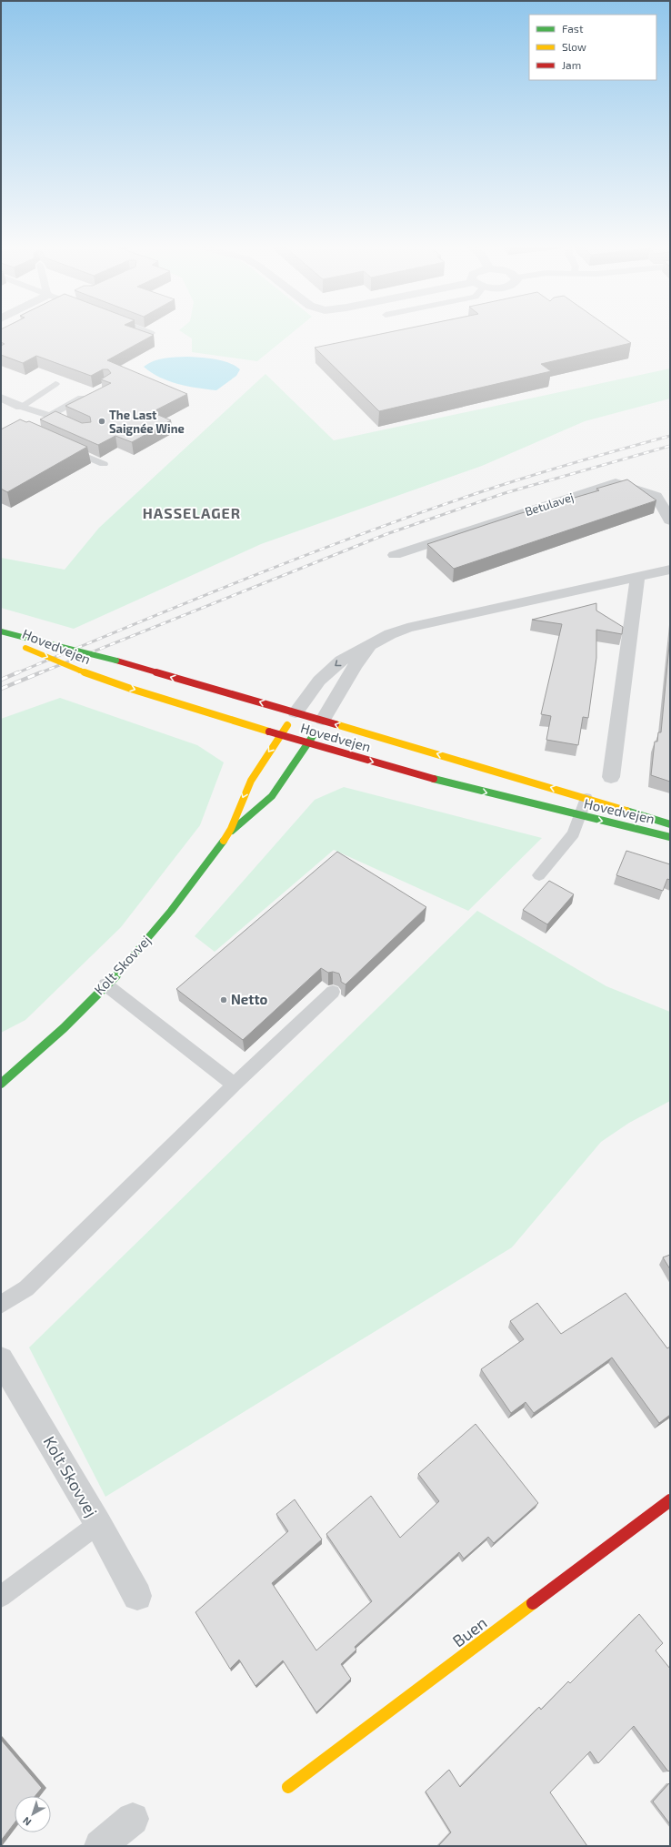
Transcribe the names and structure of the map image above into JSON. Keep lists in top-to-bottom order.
{
  "streets": {
    "main road": ["Hovedvejen", "Kolt Skovvej", "Buen"],
    "street": ["Betulavej"]
  },
  "crossings": [
    ["Hovedvejen", "Kolt Skovvej"]
  ],
  "districts": ["HASSELAGER"],
  "places": ["The Last Saignée Wine", "Netto"],
  "legend": ["Fast", "Slow", "Jam"],
  "north": "bottom left"
}
